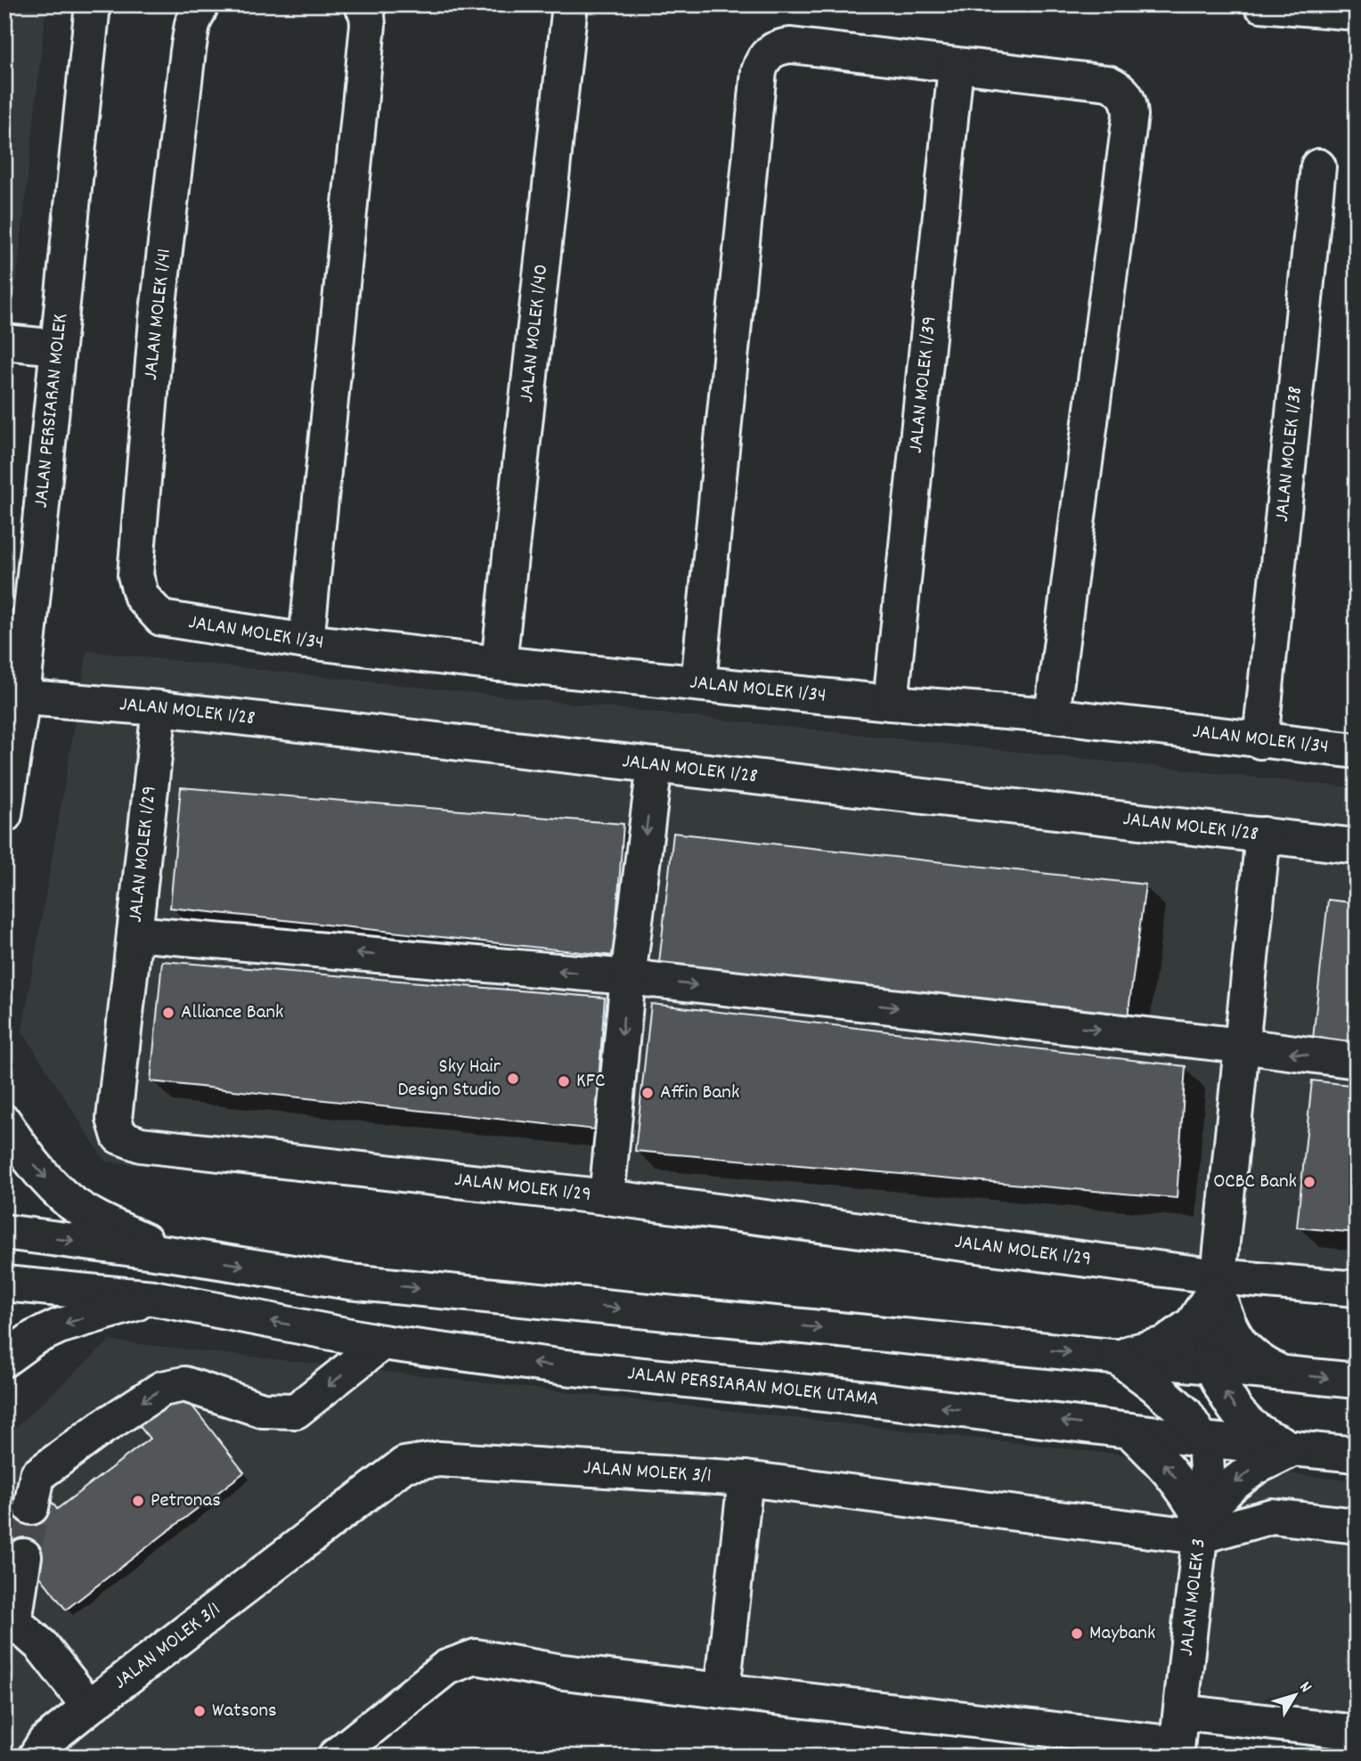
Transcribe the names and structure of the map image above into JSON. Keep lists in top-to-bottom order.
{
  "streets": {
    "street": [
      "JALAN MOLEK 1/41",
      "JALAN MOLEK 1/40",
      "JALAN MOLEK 1/39",
      "JALAN PERSIARAN MOLEK",
      "JALAN MOLEK 1/38",
      "JALAN MOLEK 1/34",
      "JALAN MOLEK 1/28",
      "JALAN MOLEK 1/29",
      "JALAN PERSIARAN MOLEK UTAMA",
      "JALAN MOLEK 3/1",
      "JALAN MOLEK 3"
    ]
  },
  "crossings": [
    ["JALAN MOLEK 1/41", "JALAN MOLEK 1/34"],
    ["JALAN MOLEK 1/40", "JALAN MOLEK 1/34"],
    ["JALAN MOLEK 1/39", "JALAN MOLEK 1/34"],
    ["JALAN PERSIARAN MOLEK", "JALAN MOLEK 1/28"],
    ["JALAN MOLEK 1/38", "JALAN MOLEK 1/34"],
    ["JALAN MOLEK 1/28", "JALAN MOLEK 1/29"],
    ["JALAN PERSIARAN MOLEK UTAMA", "JALAN MOLEK 3"],
    ["JALAN MOLEK 3/1", "JALAN MOLEK 3"]
  ],
  "places": [
    "Alliance Bank",
    "Sky Hair Design Studio",
    "KFC",
    "Affin Bank",
    "OCBC Bank",
    "Petronas",
    "Maybank",
    "Watsons"
  ],
  "north": "top right"
}
